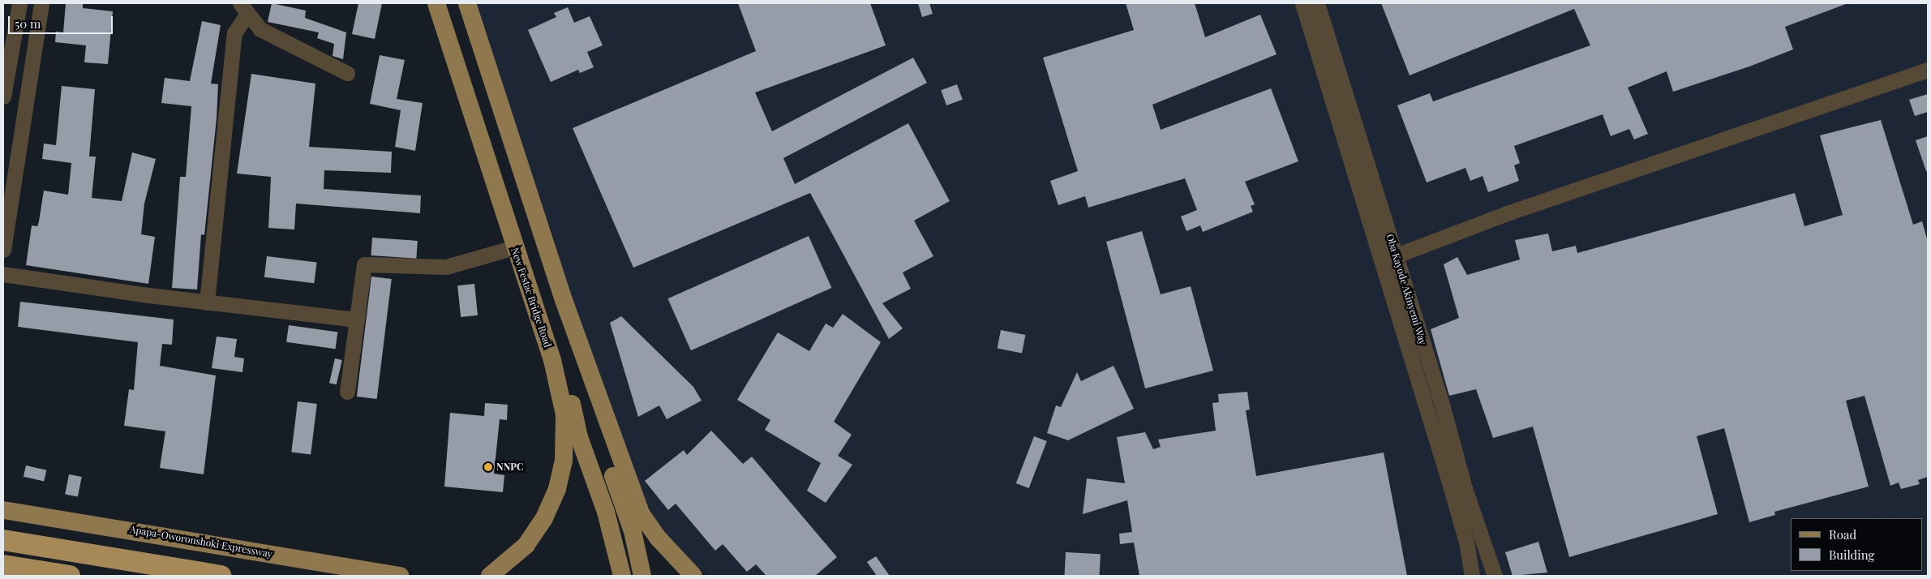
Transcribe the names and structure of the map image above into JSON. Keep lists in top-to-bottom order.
{
  "streets": {
    "main road": ["New Festac Bridge Road", "Apapa-Oworonshoki Expressway"],
    "street": ["Oba Kayode Akinyemi Way"]
  },
  "places": ["NNPC"],
  "legend": ["Road", "Building"],
  "scale_bar": "50 m"
}
